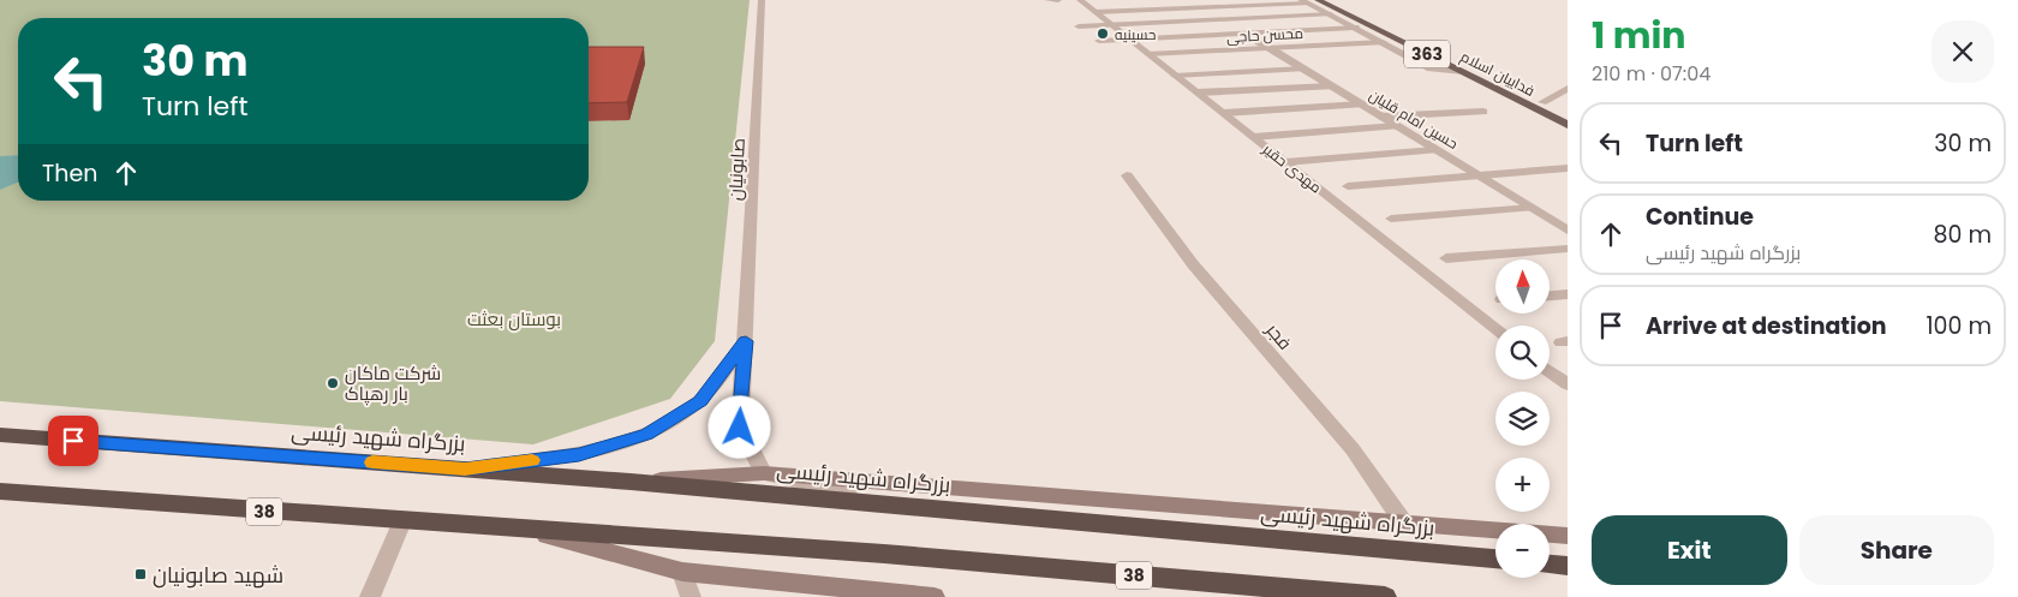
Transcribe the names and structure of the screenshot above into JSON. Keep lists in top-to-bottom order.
{
  "streets": {
    "highway": ["بزرگراه شهید رئیسی", "38"],
    "main road": ["363", "فداییان اسلام"],
    "street": [
      "محسن حاجی",
      "حسین امام قلیان",
      "مهدی حقیر",
      "صابونیان",
      "فجر"
    ]
  },
  "crossings": [
    ["محسن حاجی", "حسین امام قلیان"],
    ["محسن حاجی", "مهدی حقیر"]
  ],
  "parks": ["بوستان بعثت"],
  "places": {
    "other": ["حسینیه", "شرکت ماکان بار رهپاک"],
    "transit": ["شهید صابونیان"]
  },
  "north": "top",
  "page": {
    "heading": ["1 min", "210 m · 07:04"],
    "turn": ["30 m", "Turn left"],
    "list": [
      {
        "name": "Turn left",
        "value": "30 m"
      },
      {
        "name": "Continue",
        "note": "بزرگراه شهید رئیسی",
        "value": "80 m"
      },
      {
        "name": "Arrive at destination",
        "value": "100 m"
      }
    ],
    "then": "Then",
    "map_buttons": ["+", "−"],
    "buttons": ["Exit", "Share"]
  }
}
